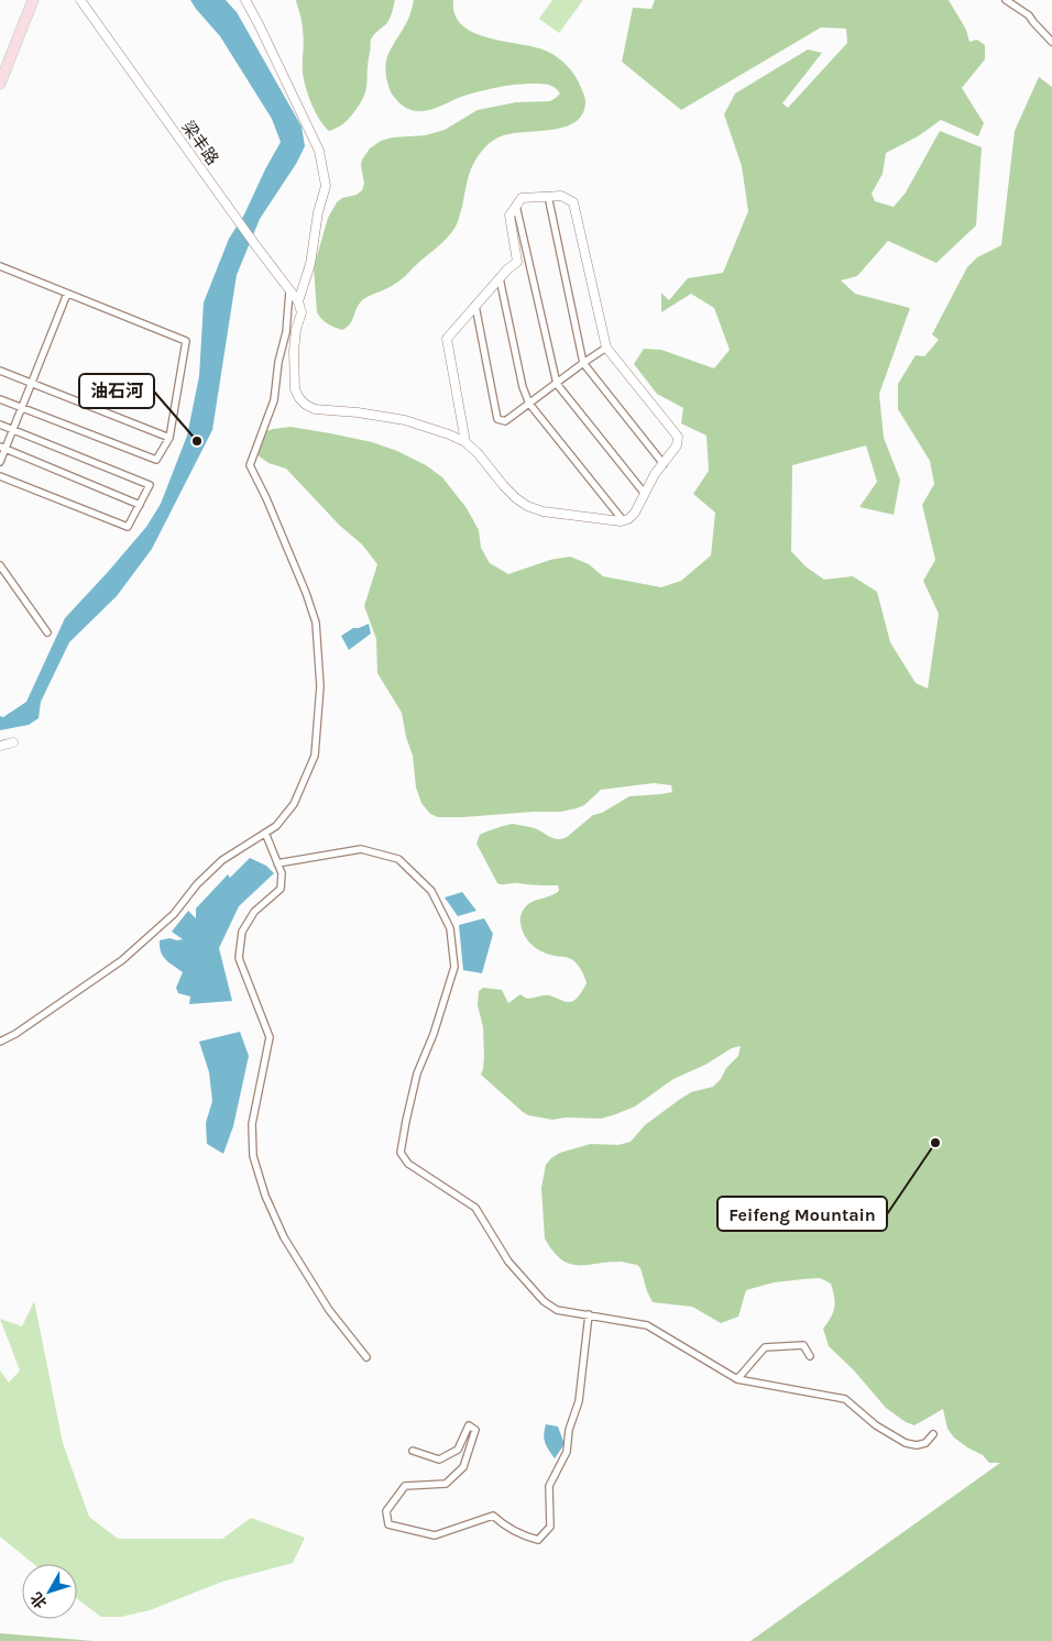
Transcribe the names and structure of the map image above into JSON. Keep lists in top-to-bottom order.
{
  "streets": {
    "street": ["梁丰路"]
  },
  "places": ["油石河", "Feifeng Mountain"],
  "north": "bottom left"
}
